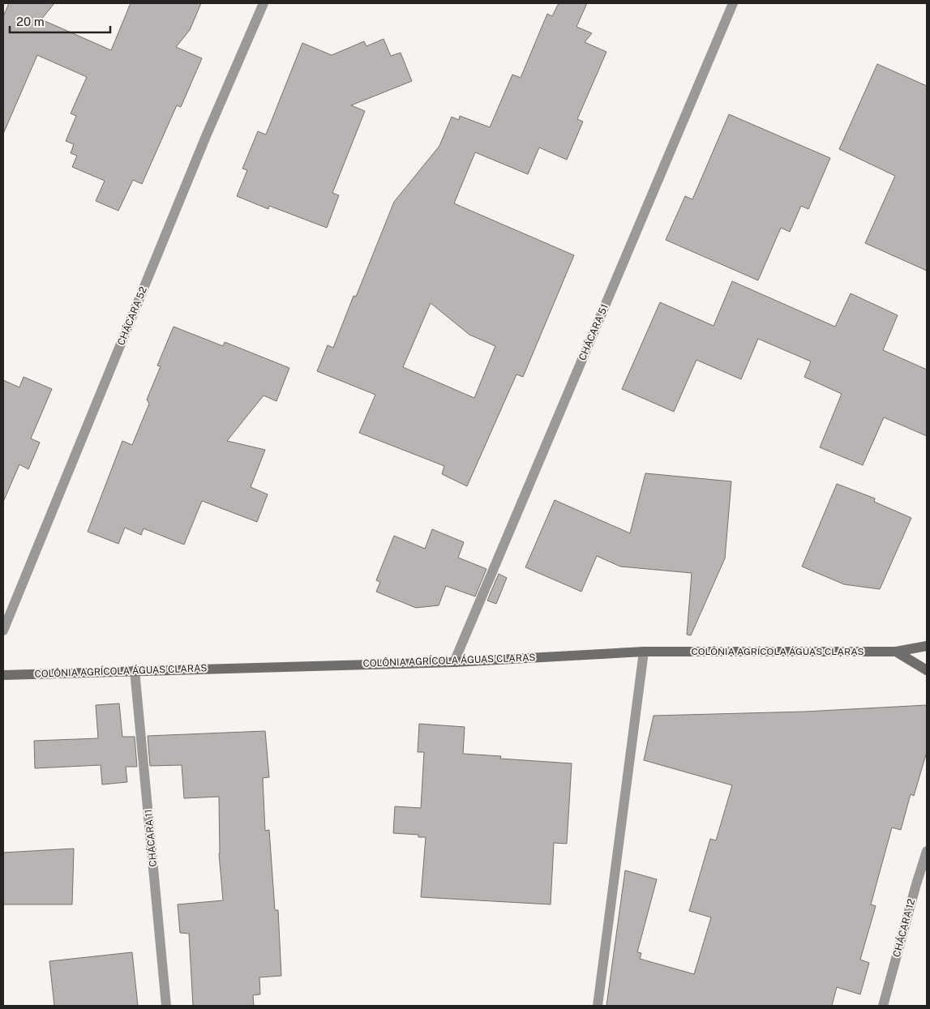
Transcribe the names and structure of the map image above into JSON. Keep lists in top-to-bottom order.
{
  "streets": {
    "main road": ["COLÔNIA AGRÍCOLA ÁGUAS CLARAS"],
    "street": [
      "CHÁCARA 52",
      "CHÁCARA 51",
      "CHÁCARA 11",
      "CHÁCARA 12"
    ]
  },
  "crossings": [
    ["CHÁCARA 51", "COLÔNIA AGRÍCOLA ÁGUAS CLARAS"],
    ["COLÔNIA AGRÍCOLA ÁGUAS CLARAS", "CHÁCARA 11"]
  ],
  "scale_bar": "20 m"
}
